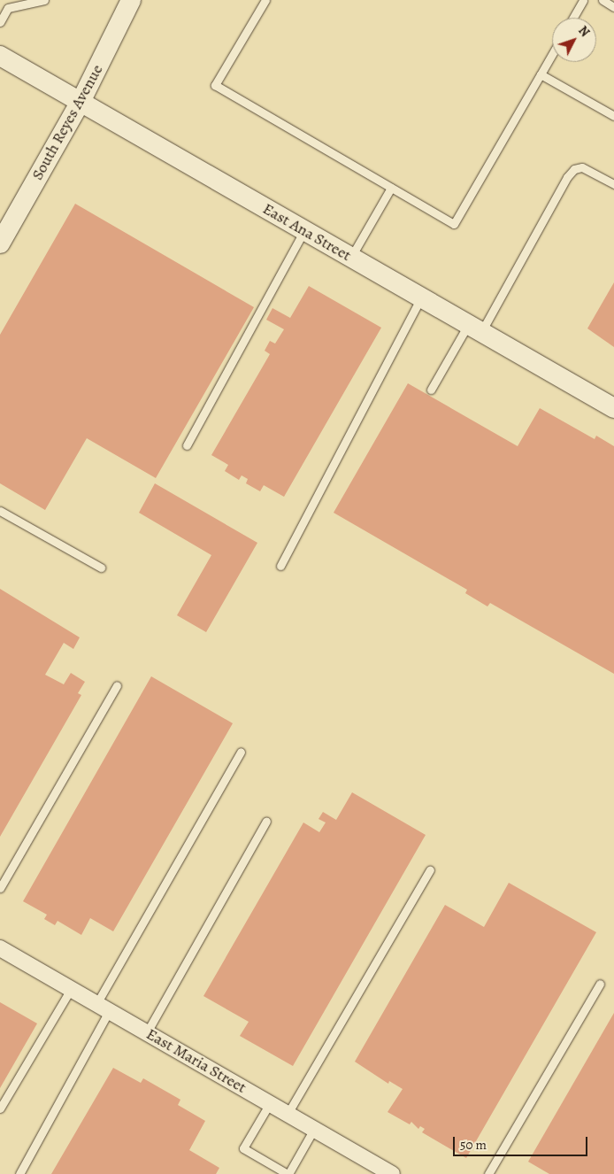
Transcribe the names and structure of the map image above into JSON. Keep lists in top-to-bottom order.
{
  "streets": {
    "street": ["South Reyes Avenue", "East Ana Street", "East Maria Street"]
  },
  "crossings": [
    ["South Reyes Avenue", "East Ana Street"]
  ],
  "scale_bar": "50 m",
  "north": "top right"
}
